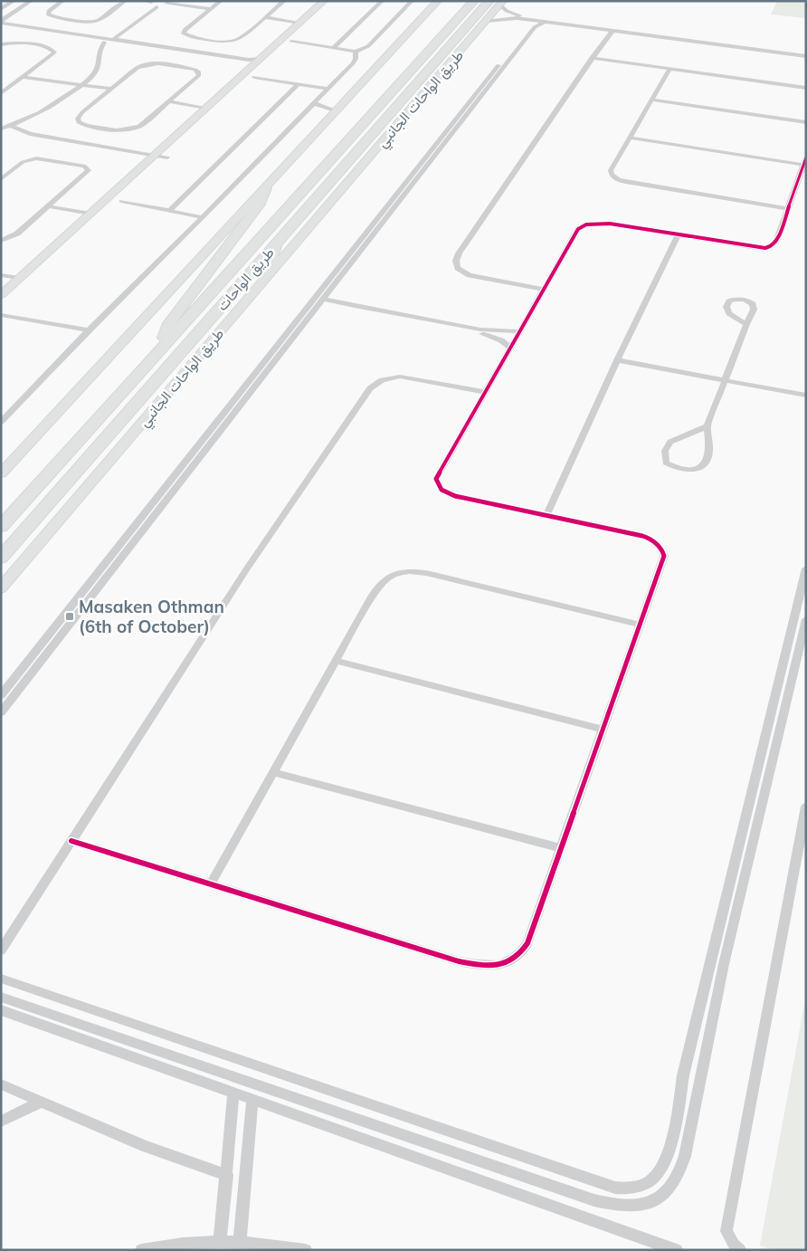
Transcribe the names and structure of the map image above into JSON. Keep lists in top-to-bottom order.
{
  "streets": {
    "highway": ["طريق الواحات"],
    "street": ["طريق الواحات الجانبي"]
  },
  "crossings": [
    ["طريق الواحات الجانبي", "طريق الواحات"]
  ],
  "places": {
    "transit": ["Masaken Othman (6th of October)"]
  }
}
